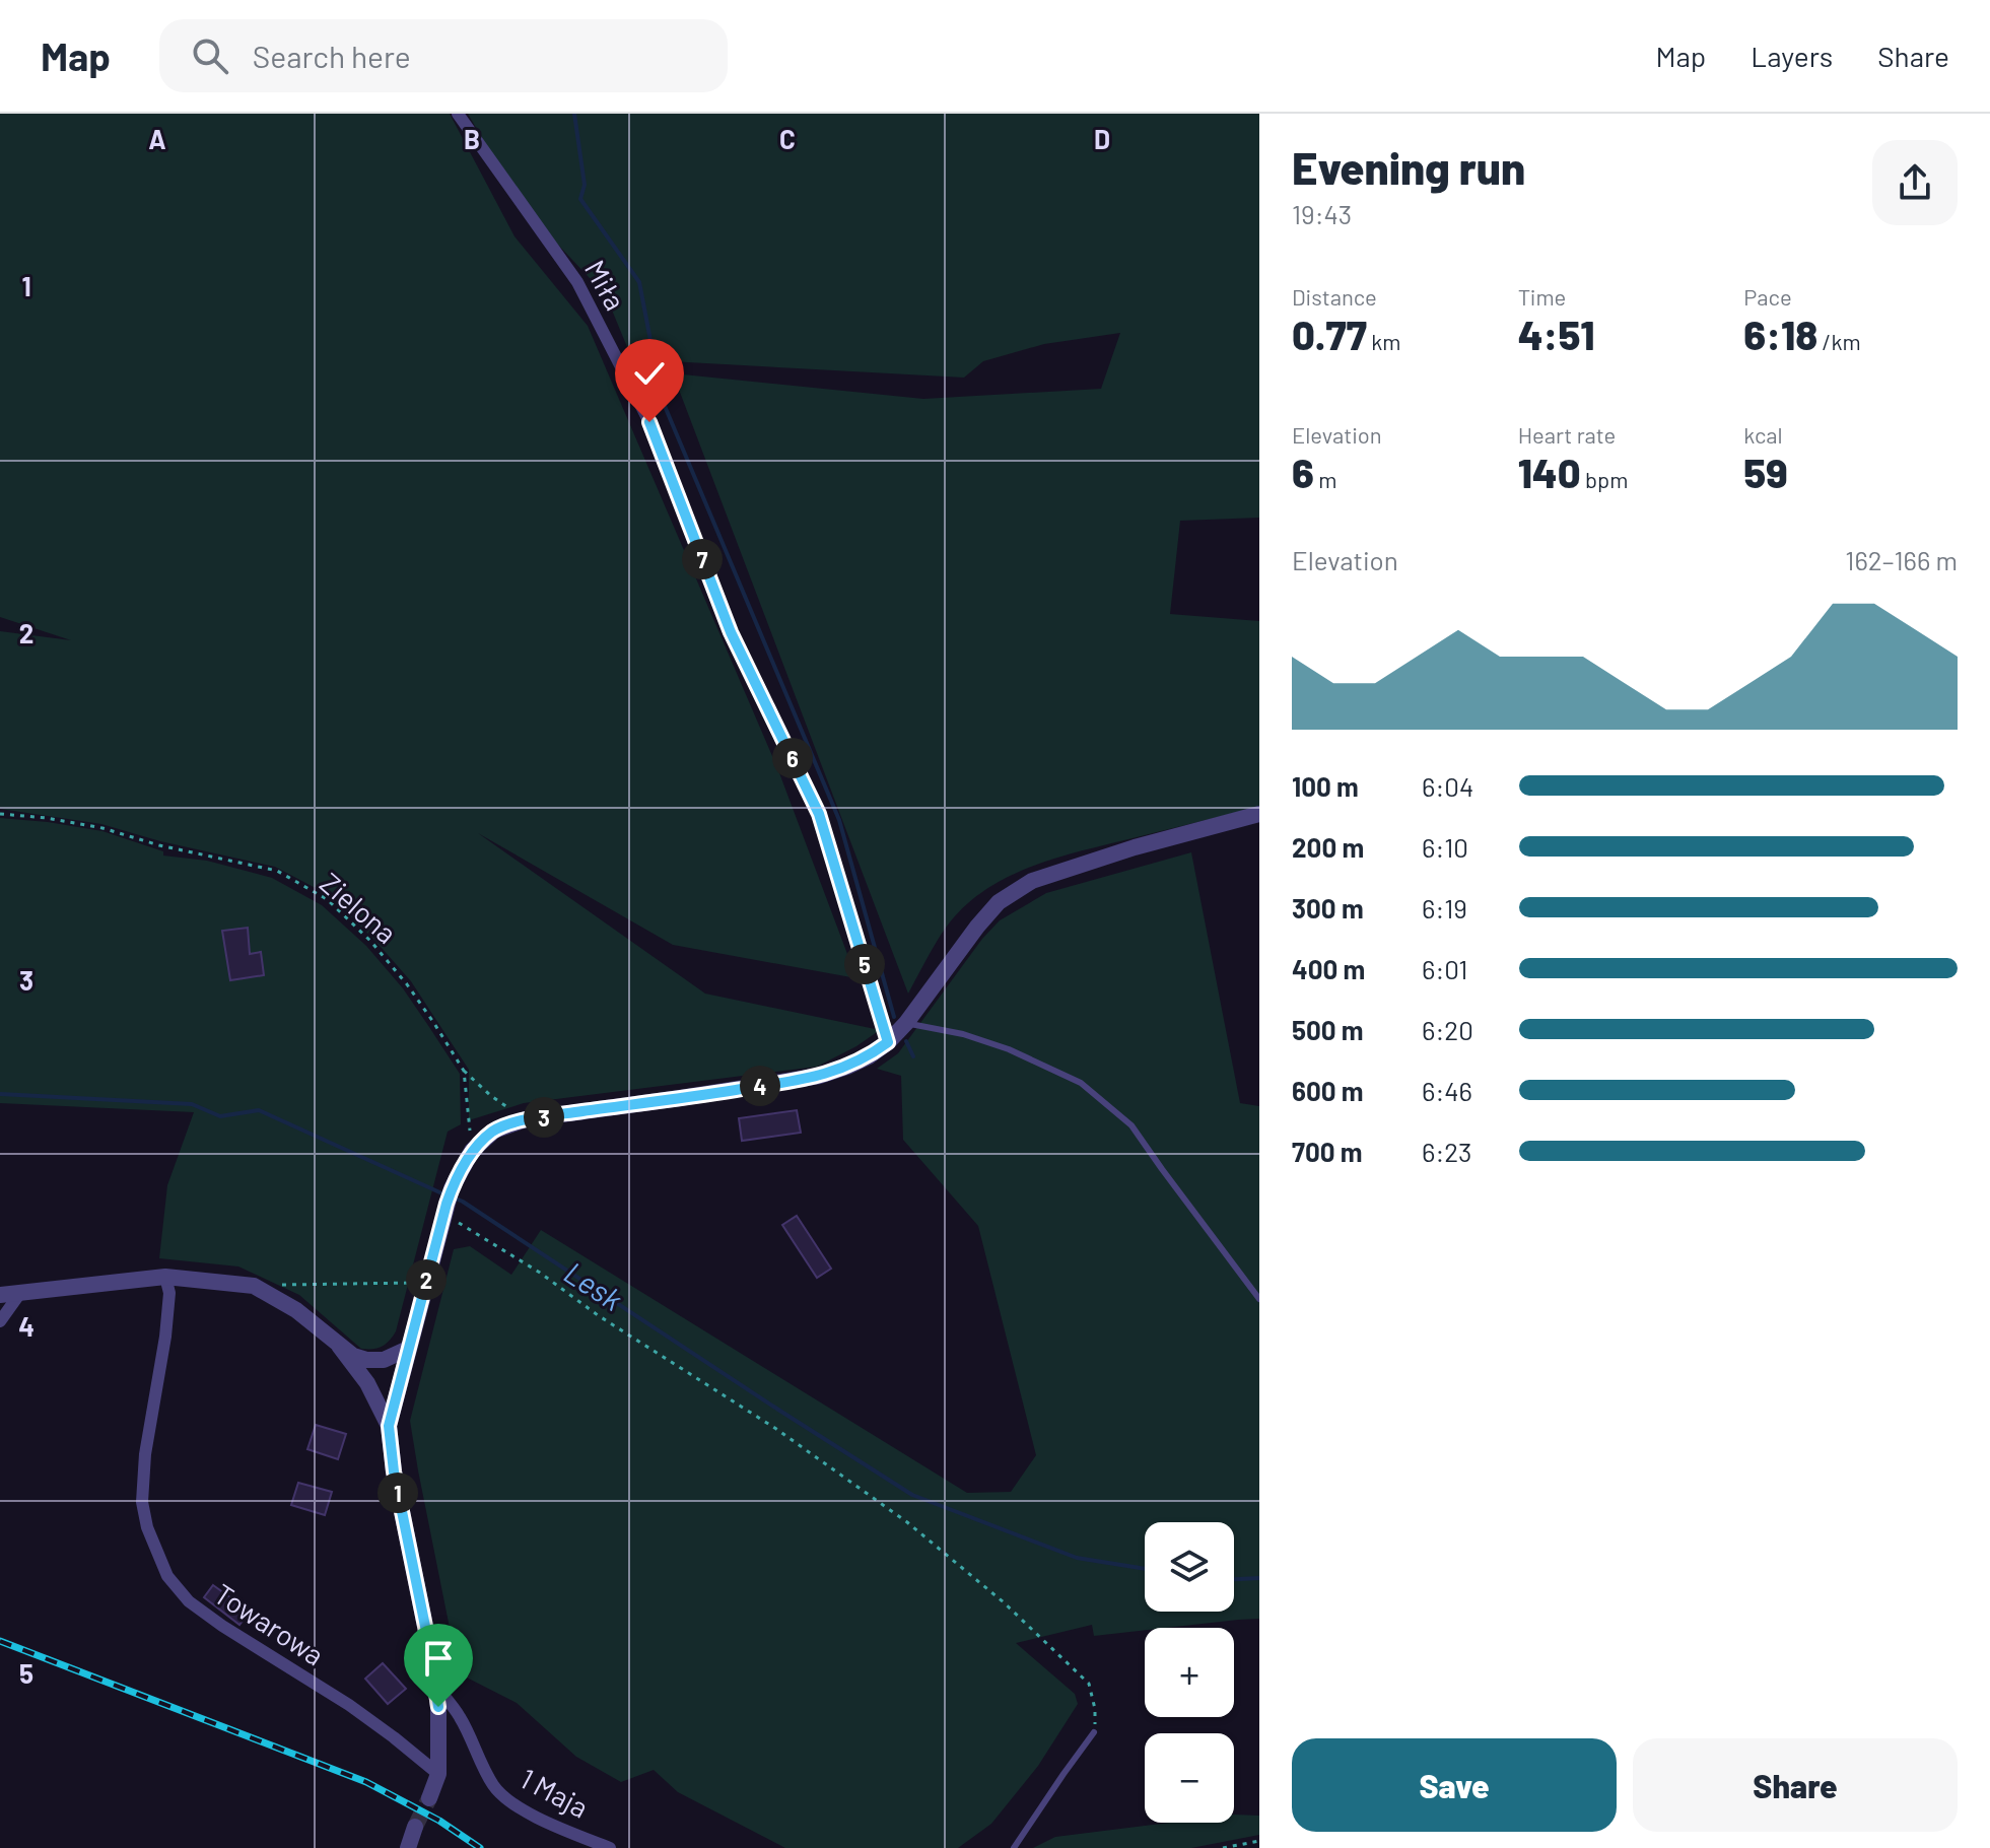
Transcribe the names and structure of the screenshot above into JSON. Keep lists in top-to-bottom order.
{
  "streets": {
    "street": ["Miła", "Towarowa", "1 Maja"],
    "path": ["Zielona"]
  },
  "water": ["Lesk"],
  "page": {
    "header": "Map",
    "search": "Search here",
    "nav": ["Map", "Layers", "Share"],
    "heading": ["Evening run", "19:43"],
    "stats": [
      ["Distance", "0.77 km"],
      ["Time", "4:51"],
      ["Pace", "6:18 /km"],
      ["Elevation", "6 m"],
      ["Heart rate", "140 bpm"],
      ["kcal", "59"]
    ],
    "chart": ["Elevation", "162–166 m"],
    "pins": [
      "7",
      "6",
      "5",
      "4",
      "3",
      "2",
      "1"
    ],
    "list": [
      {
        "name": "100 m",
        "note": "6:04"
      },
      {
        "name": "200 m",
        "note": "6:10"
      },
      {
        "name": "300 m",
        "note": "6:19"
      },
      {
        "name": "400 m",
        "note": "6:01"
      },
      {
        "name": "500 m",
        "note": "6:20"
      },
      {
        "name": "600 m",
        "note": "6:46"
      },
      {
        "name": "700 m",
        "note": "6:23"
      }
    ],
    "map_buttons": ["+", "−"],
    "buttons": ["Save", "Share"]
  },
  "grid": {
    "columns": [
      "A",
      "B",
      "C",
      "D"
    ],
    "rows": [
      "1",
      "2",
      "3",
      "4",
      "5"
    ]
  }
}
